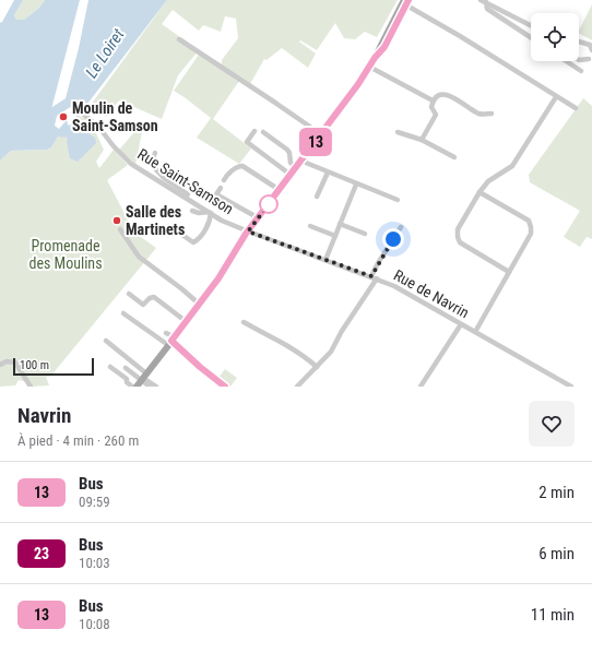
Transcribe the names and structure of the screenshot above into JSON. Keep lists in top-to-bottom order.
{
  "streets": {
    "street": ["Rue Saint-Samson", "Rue de Navrin"]
  },
  "crossings": [
    ["Rue Saint-Samson", "Rue de Navrin"]
  ],
  "water": ["Le Loiret"],
  "parks": ["Promenade des Moulins"],
  "places": ["Moulin de Saint-Samson", "Salle des Martinets"],
  "lines": ["bus line 13"],
  "scale_bar": "100 m",
  "page": {
    "on_map": "13",
    "scale": "100 m",
    "heading": ["Navrin", "À pied · 4 min · 260 m"],
    "list": [
      {
        "mark": "13",
        "name": "Bus",
        "note": "09:59",
        "value": "2 min"
      },
      {
        "mark": "23",
        "name": "Bus",
        "note": "10:03",
        "value": "6 min"
      },
      {
        "mark": "13",
        "name": "Bus",
        "note": "10:08",
        "value": "11 min"
      }
    ]
  }
}
